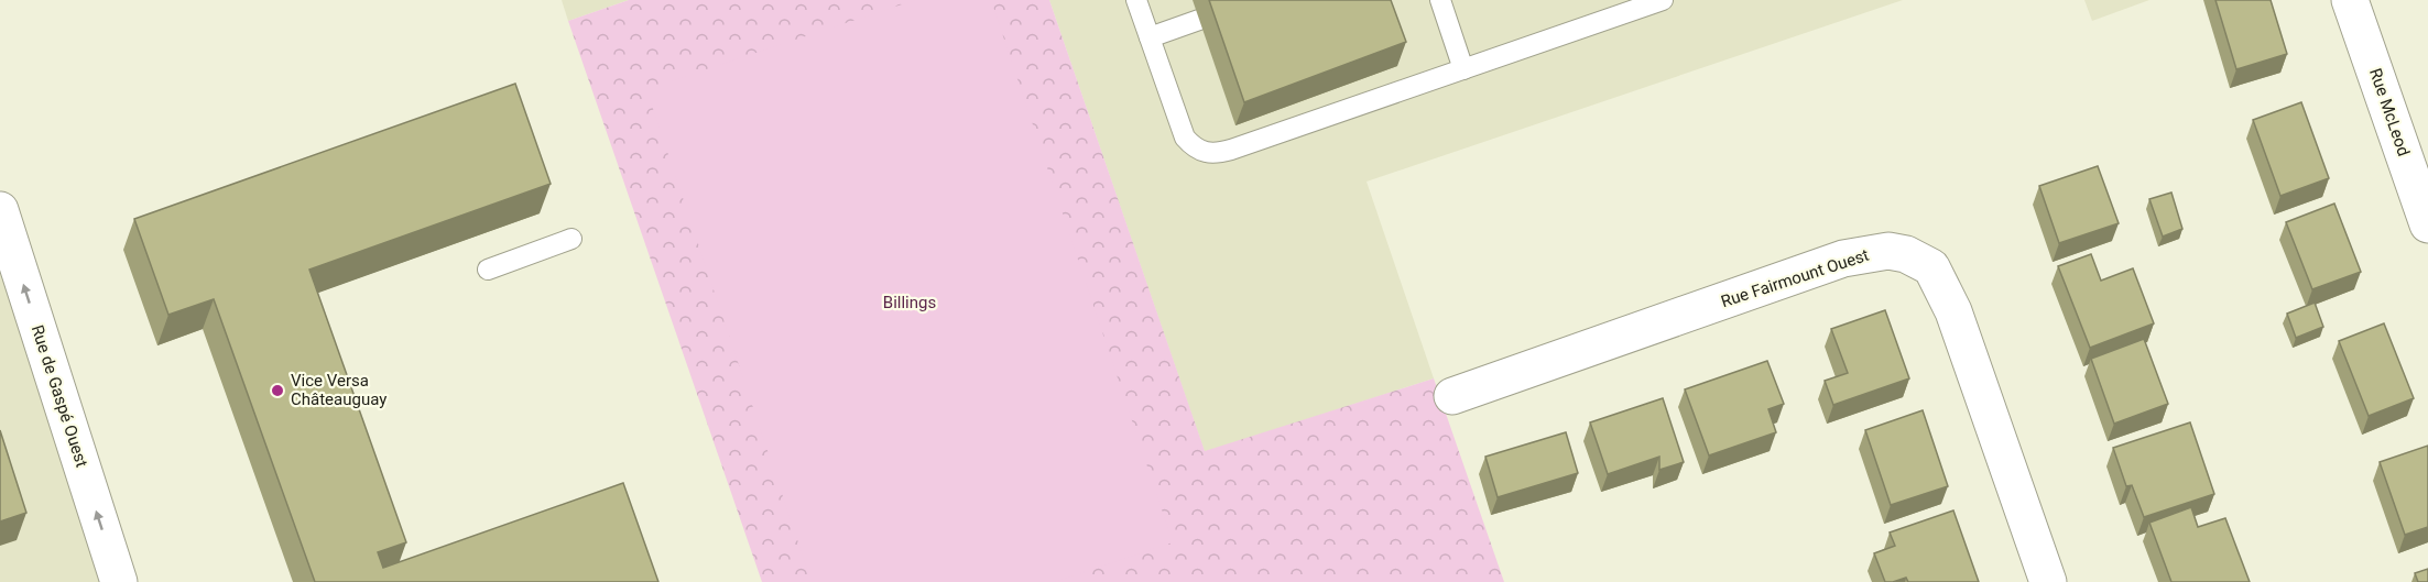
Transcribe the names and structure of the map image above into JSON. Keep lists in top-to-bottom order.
{
  "streets": {
    "street": ["Rue McLeod", "Rue Fairmount Ouest", "Rue de Gaspé Ouest"]
  },
  "one_way": ["Rue de Gaspé Ouest"],
  "parks": ["Billings"],
  "places": ["Vice Versa Châteauguay"]
}
